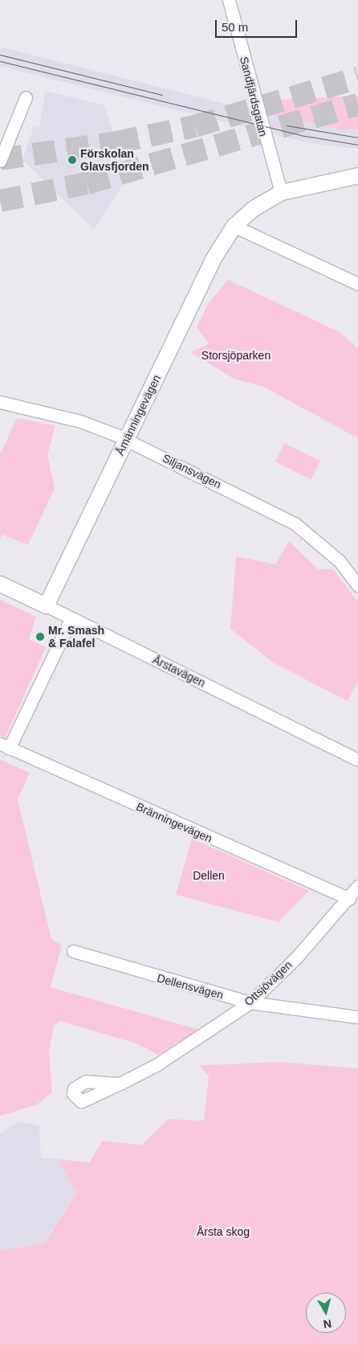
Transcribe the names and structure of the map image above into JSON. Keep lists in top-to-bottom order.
{
  "streets": {
    "street": [
      "Sandfjärdsgatan",
      "Åmänningevägen",
      "Siljansvägen",
      "Årstavägen",
      "Bränningevägen",
      "Ottsjövägen",
      "Dellensvägen"
    ]
  },
  "crossings": [
    ["Sandfjärdsgatan", "Åmänningevägen"],
    ["Åmänningevägen", "Siljansvägen"],
    ["Åmänningevägen", "Årstavägen"],
    ["Bränningevägen", "Ottsjövägen"],
    ["Ottsjövägen", "Dellensvägen"]
  ],
  "parks": ["Storsjöparken", "Dellen", "Årsta skog"],
  "places": ["Förskolan Glavsfjorden", "Mr. Smash & Falafel"],
  "scale_bar": "50 m",
  "north": "bottom"
}
